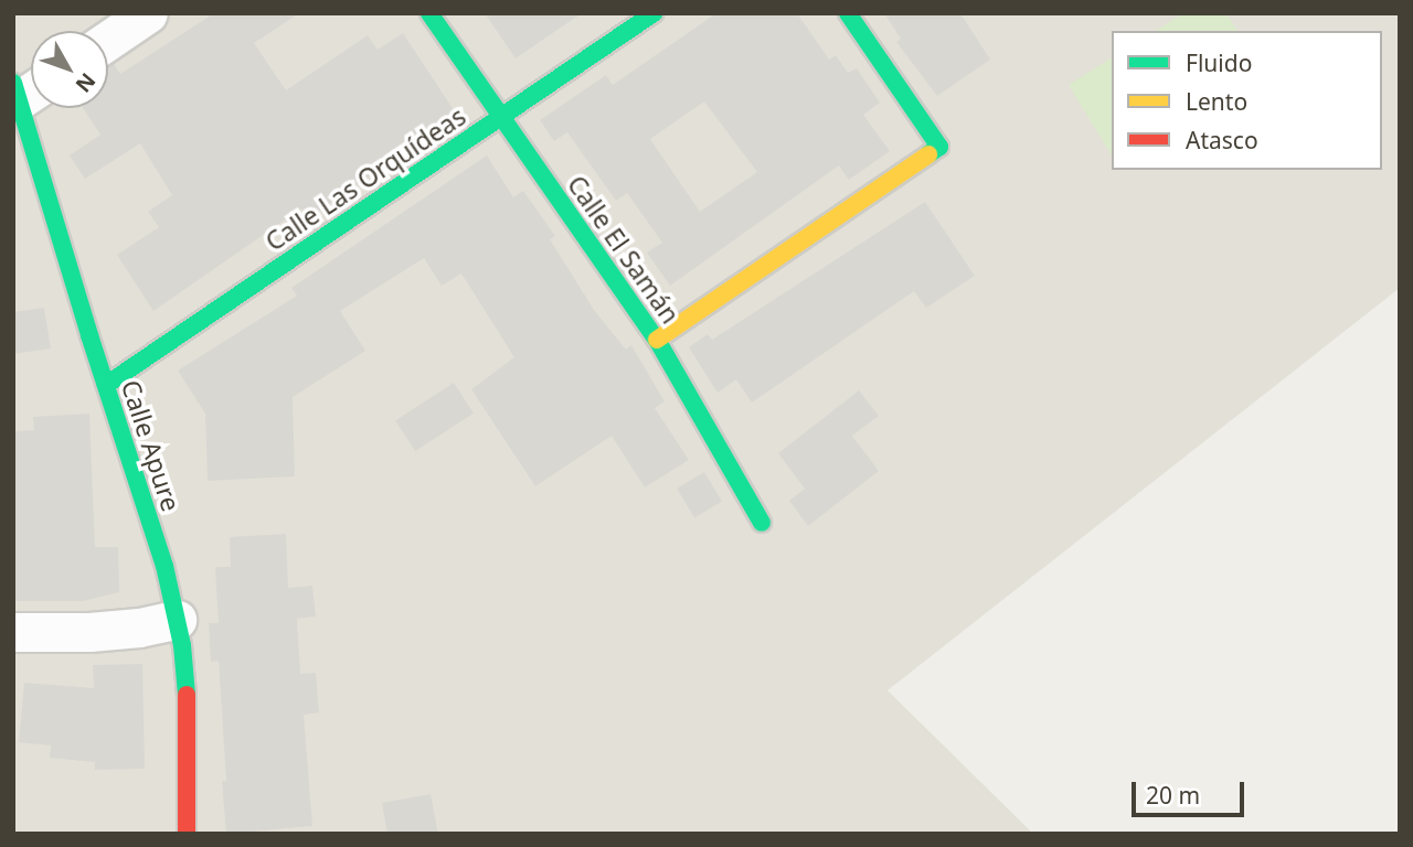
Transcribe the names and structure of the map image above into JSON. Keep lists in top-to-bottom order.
{
  "streets": {
    "street": ["Calle Las Orquídeas", "Calle El Samán", "Calle Apure"]
  },
  "crossings": [
    ["Calle Las Orquídeas", "Calle El Samán"],
    ["Calle Las Orquídeas", "Calle Apure"]
  ],
  "legend": ["Fluido", "Lento", "Atasco"],
  "scale_bar": "20 m",
  "north": "bottom right"
}
